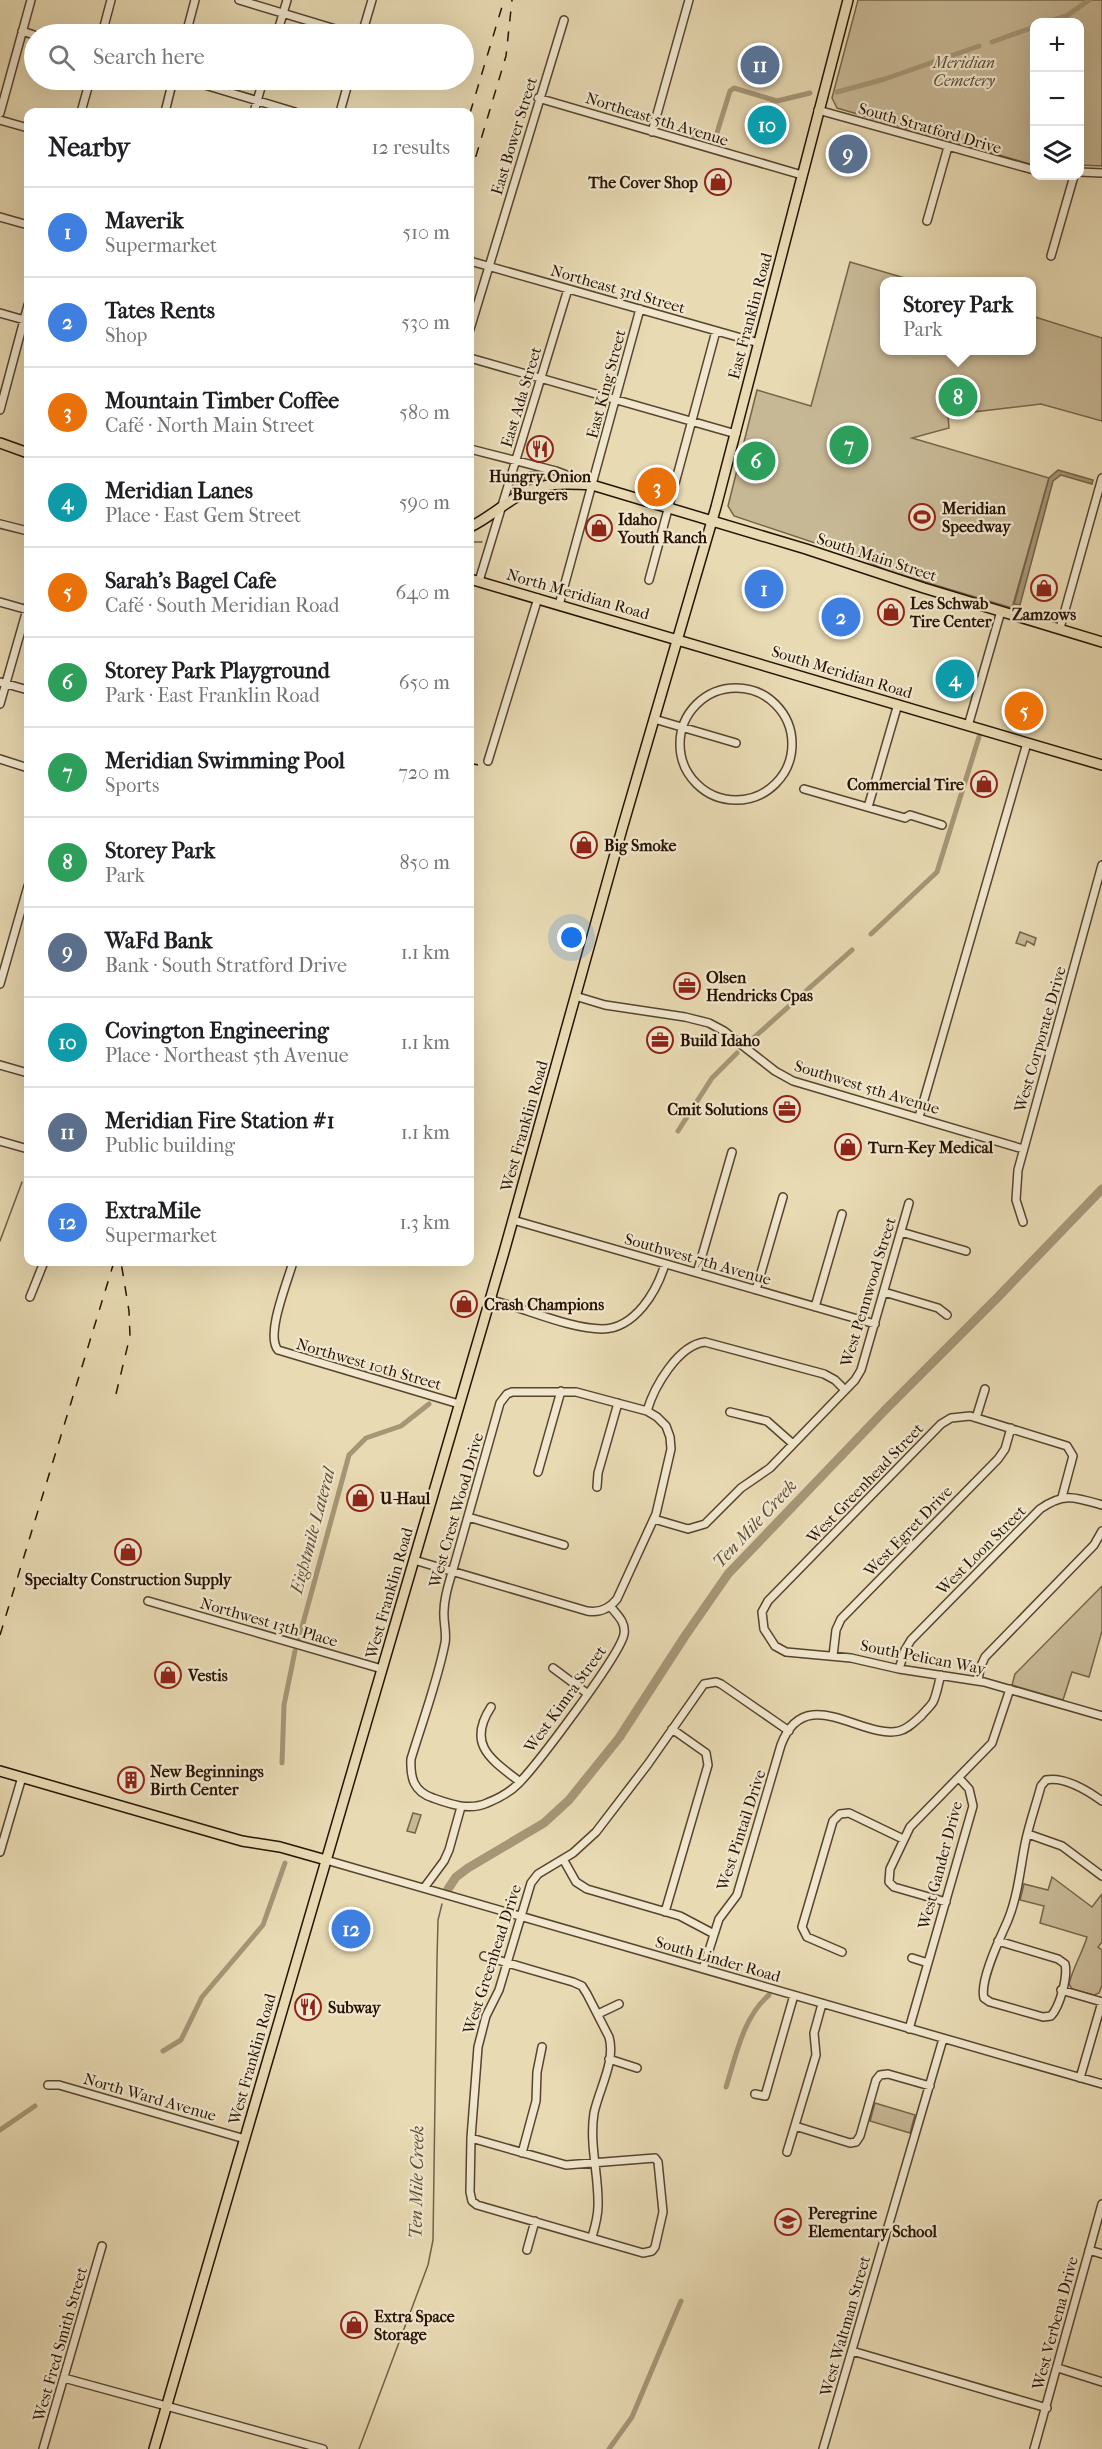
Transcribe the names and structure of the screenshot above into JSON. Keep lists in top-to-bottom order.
{
  "streets": {
    "main road": [
      "East Franklin Road",
      "South Main Street",
      "North Meridian Road",
      "South Meridian Road",
      "West Franklin Road"
    ],
    "street": [
      "Northeast 5th Avenue",
      "South Stratford Drive",
      "East Bower Street",
      "Northeast 3rd Street",
      "East King Street",
      "East Ada Street",
      "West Corporate Drive",
      "Southwest 5th Avenue",
      "Southwest 7th Avenue",
      "West Pennwood Street",
      "Northwest 10th Street",
      "West Greenhead Street",
      "West Crest Wood Drive",
      "West Egret Drive",
      "West Loon Street",
      "Northwest 13th Place",
      "South Pelican Way",
      "West Kimra Street",
      "West Pintail Drive",
      "West Gander Drive",
      "West Greenhead Drive",
      "South Linder Road",
      "North Ward Avenue",
      "West Verbena Drive",
      "West Waltman Street",
      "West Fred Smith Street"
    ]
  },
  "crossings": [
    ["Northeast 5th Avenue", "East Bower Street"],
    ["Northeast 5th Avenue", "East Franklin Road"],
    ["South Stratford Drive", "East Franklin Road"],
    ["East Bower Street", "Northeast 3rd Street"],
    ["Northeast 3rd Street", "East Franklin Road"],
    ["Northeast 3rd Street", "East King Street"],
    ["Northeast 3rd Street", "East Ada Street"],
    ["East Franklin Road", "South Main Street"],
    ["East Franklin Road", "North Meridian Road"],
    ["East Franklin Road", "South Meridian Road"],
    ["East Franklin Road", "West Franklin Road"],
    ["East King Street", "South Main Street"],
    ["East King Street", "North Meridian Road"],
    ["East Ada Street", "North Meridian Road"],
    ["North Meridian Road", "South Meridian Road"],
    ["North Meridian Road", "West Franklin Road"],
    ["South Meridian Road", "West Franklin Road"],
    ["West Corporate Drive", "Southwest 5th Avenue"],
    ["Southwest 5th Avenue", "West Franklin Road"],
    ["West Franklin Road", "Southwest 7th Avenue"],
    ["West Franklin Road", "Northwest 10th Street"],
    ["West Franklin Road", "Northwest 13th Place"],
    ["West Franklin Road", "South Linder Road"],
    ["West Franklin Road", "North Ward Avenue"],
    ["Southwest 7th Avenue", "West Pennwood Street"],
    ["West Greenhead Street", "South Pelican Way"],
    ["West Crest Wood Drive", "West Kimra Street"],
    ["West Egret Drive", "South Pelican Way"],
    ["West Loon Street", "South Pelican Way"],
    ["West Pintail Drive", "West Greenhead Drive"],
    ["West Pintail Drive", "South Linder Road"],
    ["West Gander Drive", "South Linder Road"],
    ["West Greenhead Drive", "South Linder Road"],
    ["South Linder Road", "West Waltman Street"]
  ],
  "water": ["Ten Mile Creek", "Eightmile Lateral"],
  "parks": ["Meridian Cemetery"],
  "places": {
    "shop": [
      "The Cover Shop",
      "Idaho Youth Ranch",
      "Zamzows",
      "Les Schwab Tire Center",
      "Commercial Tire",
      "Big Smoke",
      "Turn-Key Medical",
      "Crash Champions",
      "U-Haul",
      "Specialty Construction Supply",
      "Vestis",
      "Extra Space Storage"
    ],
    "restaurant": ["Hungry Onion Burgers", "Subway"],
    "sports": ["Meridian Speedway"],
    "office": ["Olsen Hendricks Cpas", "Build Idaho", "Cmit Solutions"],
    "building": ["New Beginnings Birth Center"],
    "school or university": ["Peregrine Elementary School"]
  },
  "page": {
    "map_buttons": ["+", "−"],
    "search": "Search here",
    "pins": [
      "11",
      "10",
      "9",
      "8",
      "7",
      "6",
      "3",
      "1",
      "2",
      "4",
      "5",
      "12"
    ],
    "heading": ["Nearby", "12 results"],
    "list": [
      {
        "mark": "1",
        "name": "Maverik",
        "note": "Supermarket",
        "value": "510 m"
      },
      {
        "mark": "2",
        "name": "Tates Rents",
        "note": "Shop",
        "value": "530 m"
      },
      {
        "mark": "3",
        "name": "Mountain Timber Coffee",
        "note": "Café · North Main Street",
        "value": "580 m"
      },
      {
        "mark": "4",
        "name": "Meridian Lanes",
        "note": "Place · East Gem Street",
        "value": "590 m"
      },
      {
        "mark": "5",
        "name": "Sarah's Bagel Cafe",
        "note": "Café · South Meridian Road",
        "value": "640 m"
      },
      {
        "mark": "6",
        "name": "Storey Park Playground",
        "note": "Park · East Franklin Road",
        "value": "650 m"
      },
      {
        "mark": "7",
        "name": "Meridian Swimming Pool",
        "note": "Sports",
        "value": "720 m"
      },
      {
        "mark": "8",
        "name": "Storey Park",
        "note": "Park",
        "value": "850 m"
      },
      {
        "mark": "9",
        "name": "WaFd Bank",
        "note": "Bank · South Stratford Drive",
        "value": "1.1 km"
      },
      {
        "mark": "10",
        "name": "Covington Engineering",
        "note": "Place · Northeast 5th Avenue",
        "value": "1.1 km"
      },
      {
        "mark": "11",
        "name": "Meridian Fire Station #1",
        "note": "Public building",
        "value": "1.1 km"
      },
      {
        "mark": "12",
        "name": "ExtraMile",
        "note": "Supermarket",
        "value": "1.3 km"
      }
    ],
    "popup": ["Storey Park", "Park"]
  }
}
